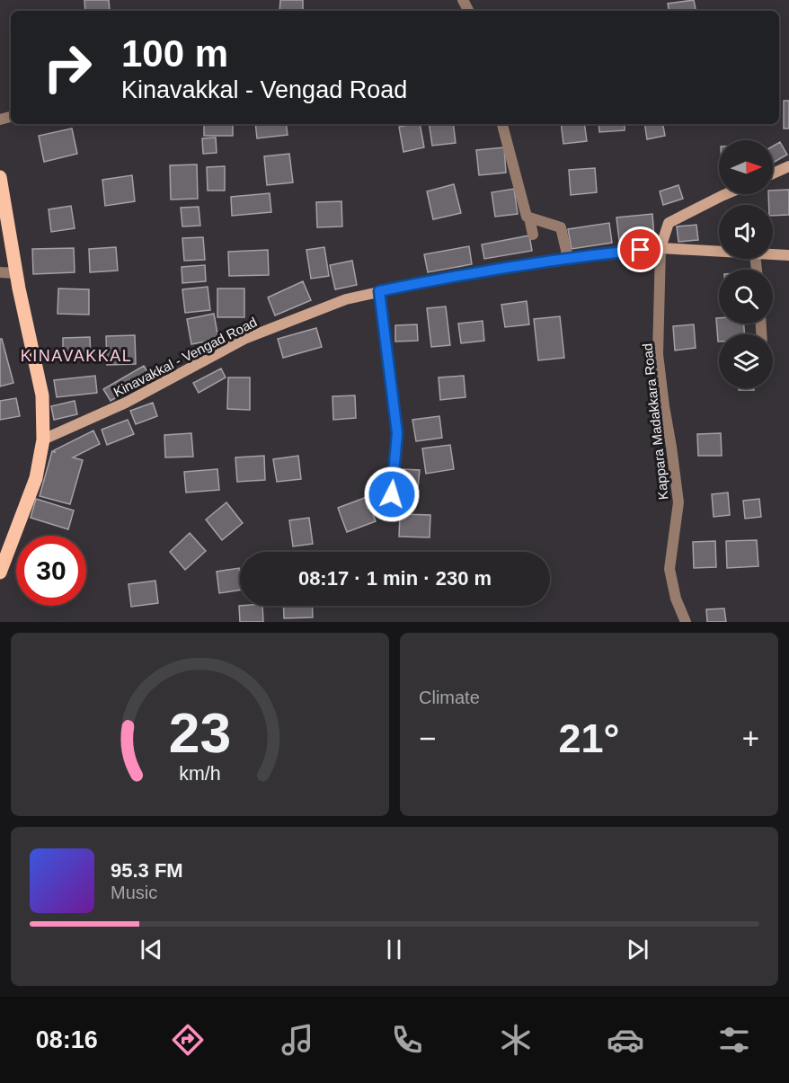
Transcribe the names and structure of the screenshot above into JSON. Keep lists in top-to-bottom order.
{
  "streets": {
    "main road": ["Kinavakkal - Vengad Road"],
    "street": ["Kappara Madakkara Road"]
  },
  "crossings": [
    ["Kinavakkal - Vengad Road", "Kappara Madakkara Road"]
  ],
  "districts": ["KINAVAKKAL"],
  "north": "right",
  "page": {
    "turn": ["100 m", "Kinavakkal - Vengad Road"],
    "limit": "30",
    "trip": "08:17 · 1 min · 230 m",
    "tile": "Climate",
    "heat": ["−", "21°", "+"],
    "song": ["95.3 FM", "Music"],
    "tabs": "08:16",
    "gauge": ["23", "km/h"]
  }
}
